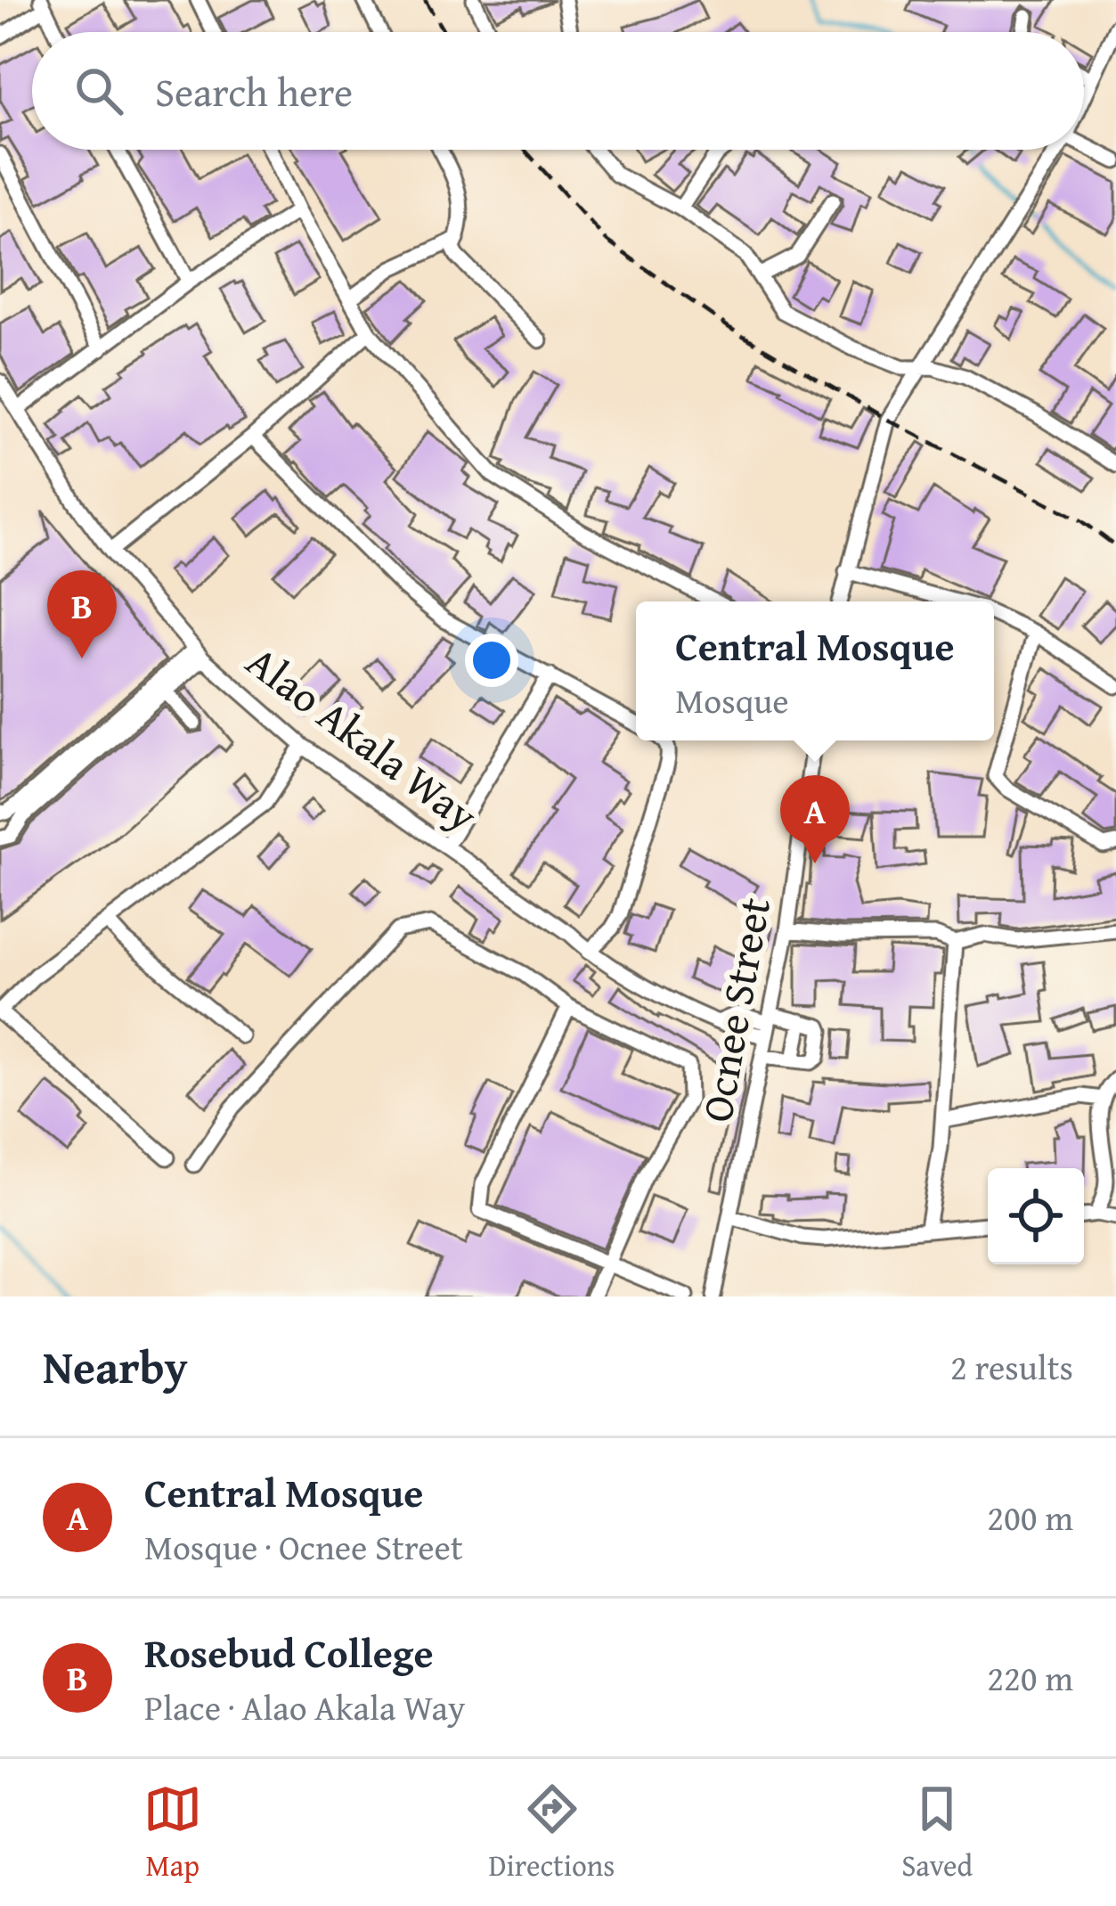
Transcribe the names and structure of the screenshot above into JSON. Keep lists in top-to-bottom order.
{
  "streets": {
    "street": ["Alao Akala Way", "Ocnee Street"]
  },
  "crossings": [
    ["Alao Akala Way", "Ocnee Street"]
  ],
  "page": {
    "search": "Search here",
    "pins": ["B", "A"],
    "popup": ["Central Mosque", "Mosque"],
    "heading": ["Nearby", "2 results"],
    "list": [
      {
        "mark": "A",
        "name": "Central Mosque",
        "note": "Mosque · Ocnee Street",
        "value": "200 m"
      },
      {
        "mark": "B",
        "name": "Rosebud College",
        "note": "Place · Alao Akala Way",
        "value": "220 m"
      }
    ],
    "nav": ["Map", "Directions", "Saved"]
  }
}
